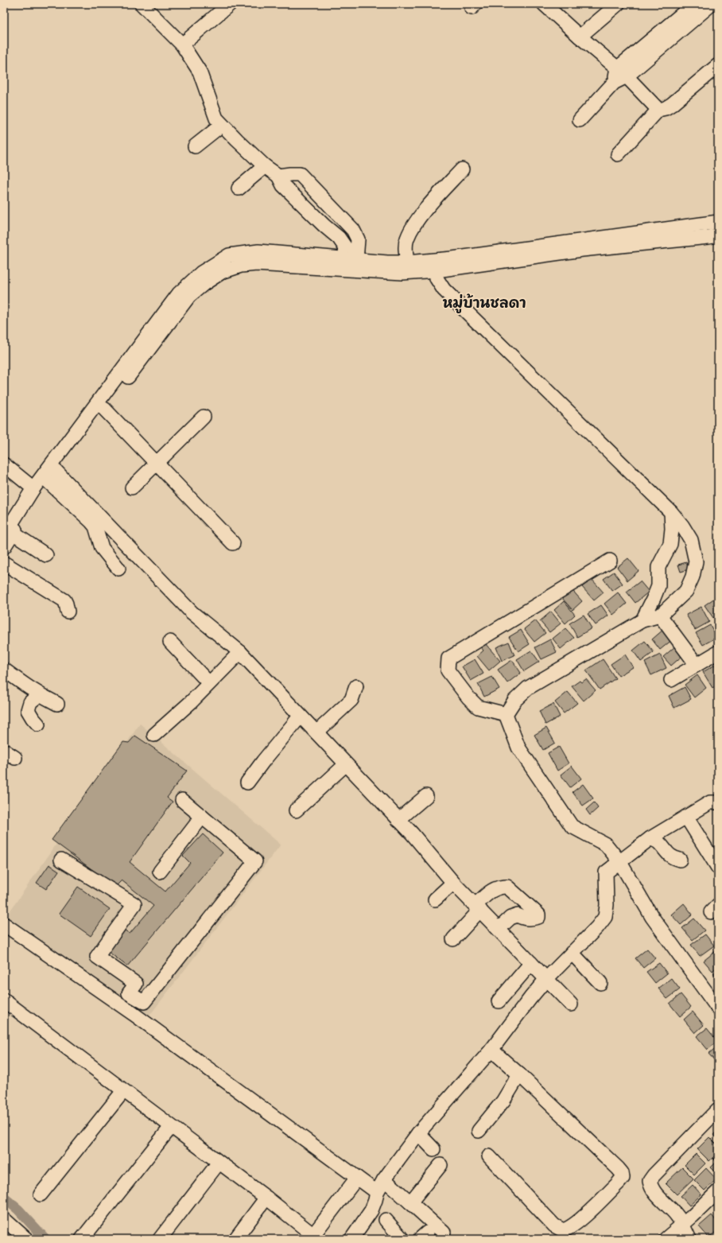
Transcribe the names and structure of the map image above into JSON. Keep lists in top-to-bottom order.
{
  "districts": ["หมู่บ้านชลดา"]
}
